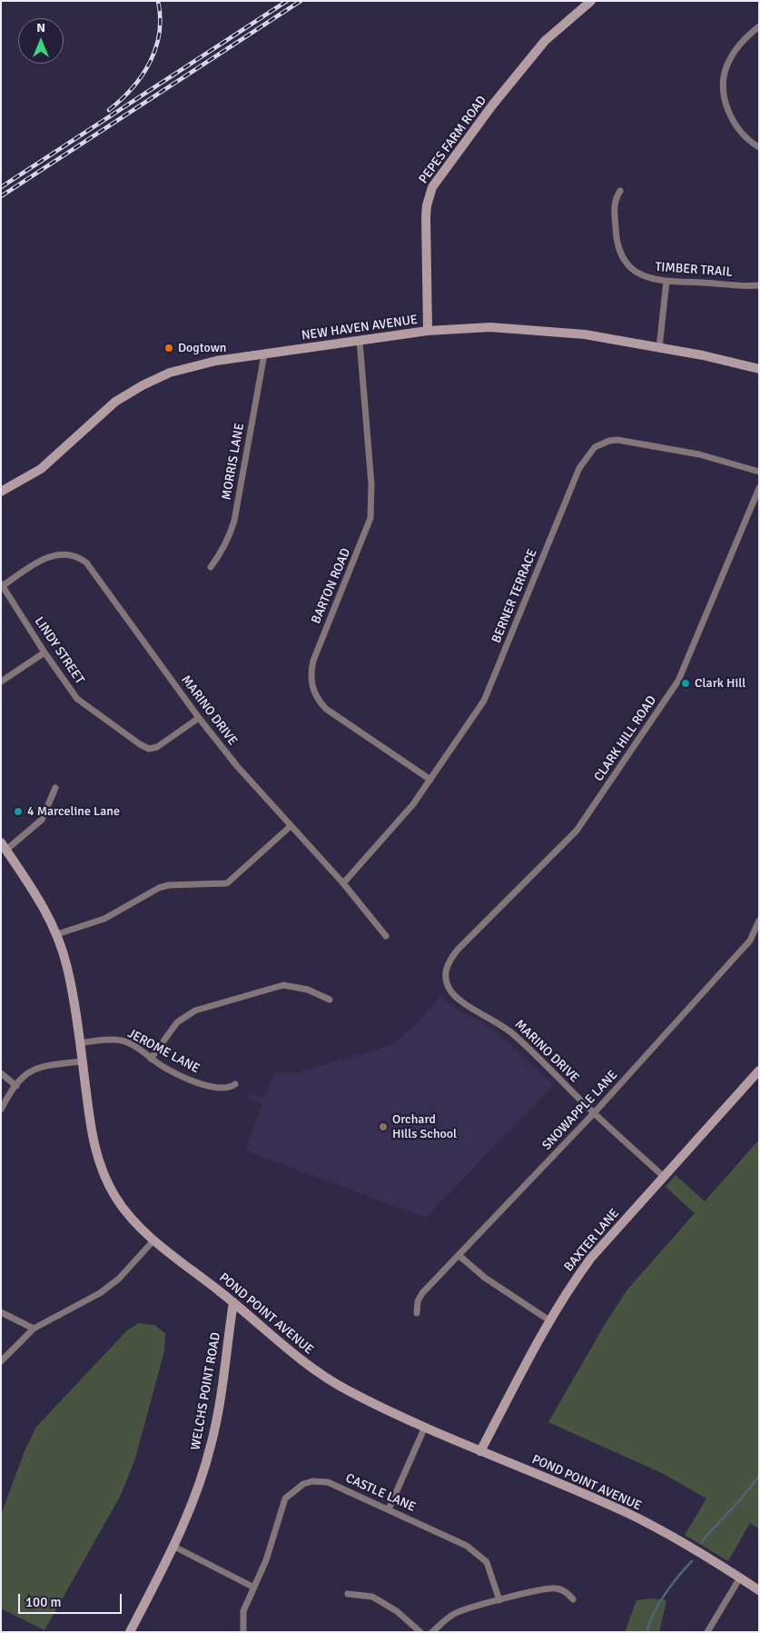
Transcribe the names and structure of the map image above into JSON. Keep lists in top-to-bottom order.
{
  "streets": {
    "main road": [
      "PEPES FARM ROAD",
      "NEW HAVEN AVENUE",
      "BAXTER LANE",
      "POND POINT AVENUE",
      "WELCHS POINT ROAD"
    ],
    "street": [
      "TIMBER TRAIL",
      "MORRIS LANE",
      "BARTON ROAD",
      "BERNER TERRACE",
      "LINDY STREET",
      "MARINO DRIVE",
      "CLARK HILL ROAD",
      "JEROME LANE",
      "SNOWAPPLE LANE",
      "CASTLE LANE"
    ]
  },
  "crossings": [
    ["PEPES FARM ROAD", "NEW HAVEN AVENUE"],
    ["NEW HAVEN AVENUE", "MORRIS LANE"],
    ["NEW HAVEN AVENUE", "BARTON ROAD"],
    ["BARTON ROAD", "BERNER TERRACE"],
    ["BERNER TERRACE", "MARINO DRIVE"],
    ["LINDY STREET", "MARINO DRIVE"],
    ["MARINO DRIVE", "CLARK HILL ROAD"],
    ["MARINO DRIVE", "SNOWAPPLE LANE"],
    ["MARINO DRIVE", "BAXTER LANE"],
    ["JEROME LANE", "POND POINT AVENUE"],
    ["BAXTER LANE", "POND POINT AVENUE"],
    ["POND POINT AVENUE", "WELCHS POINT ROAD"]
  ],
  "places": [
    "Dogtown",
    "Clark Hill",
    "4 Marceline Lane",
    "Orchard Hills School"
  ],
  "scale_bar": "100 m",
  "north": "top"
}
